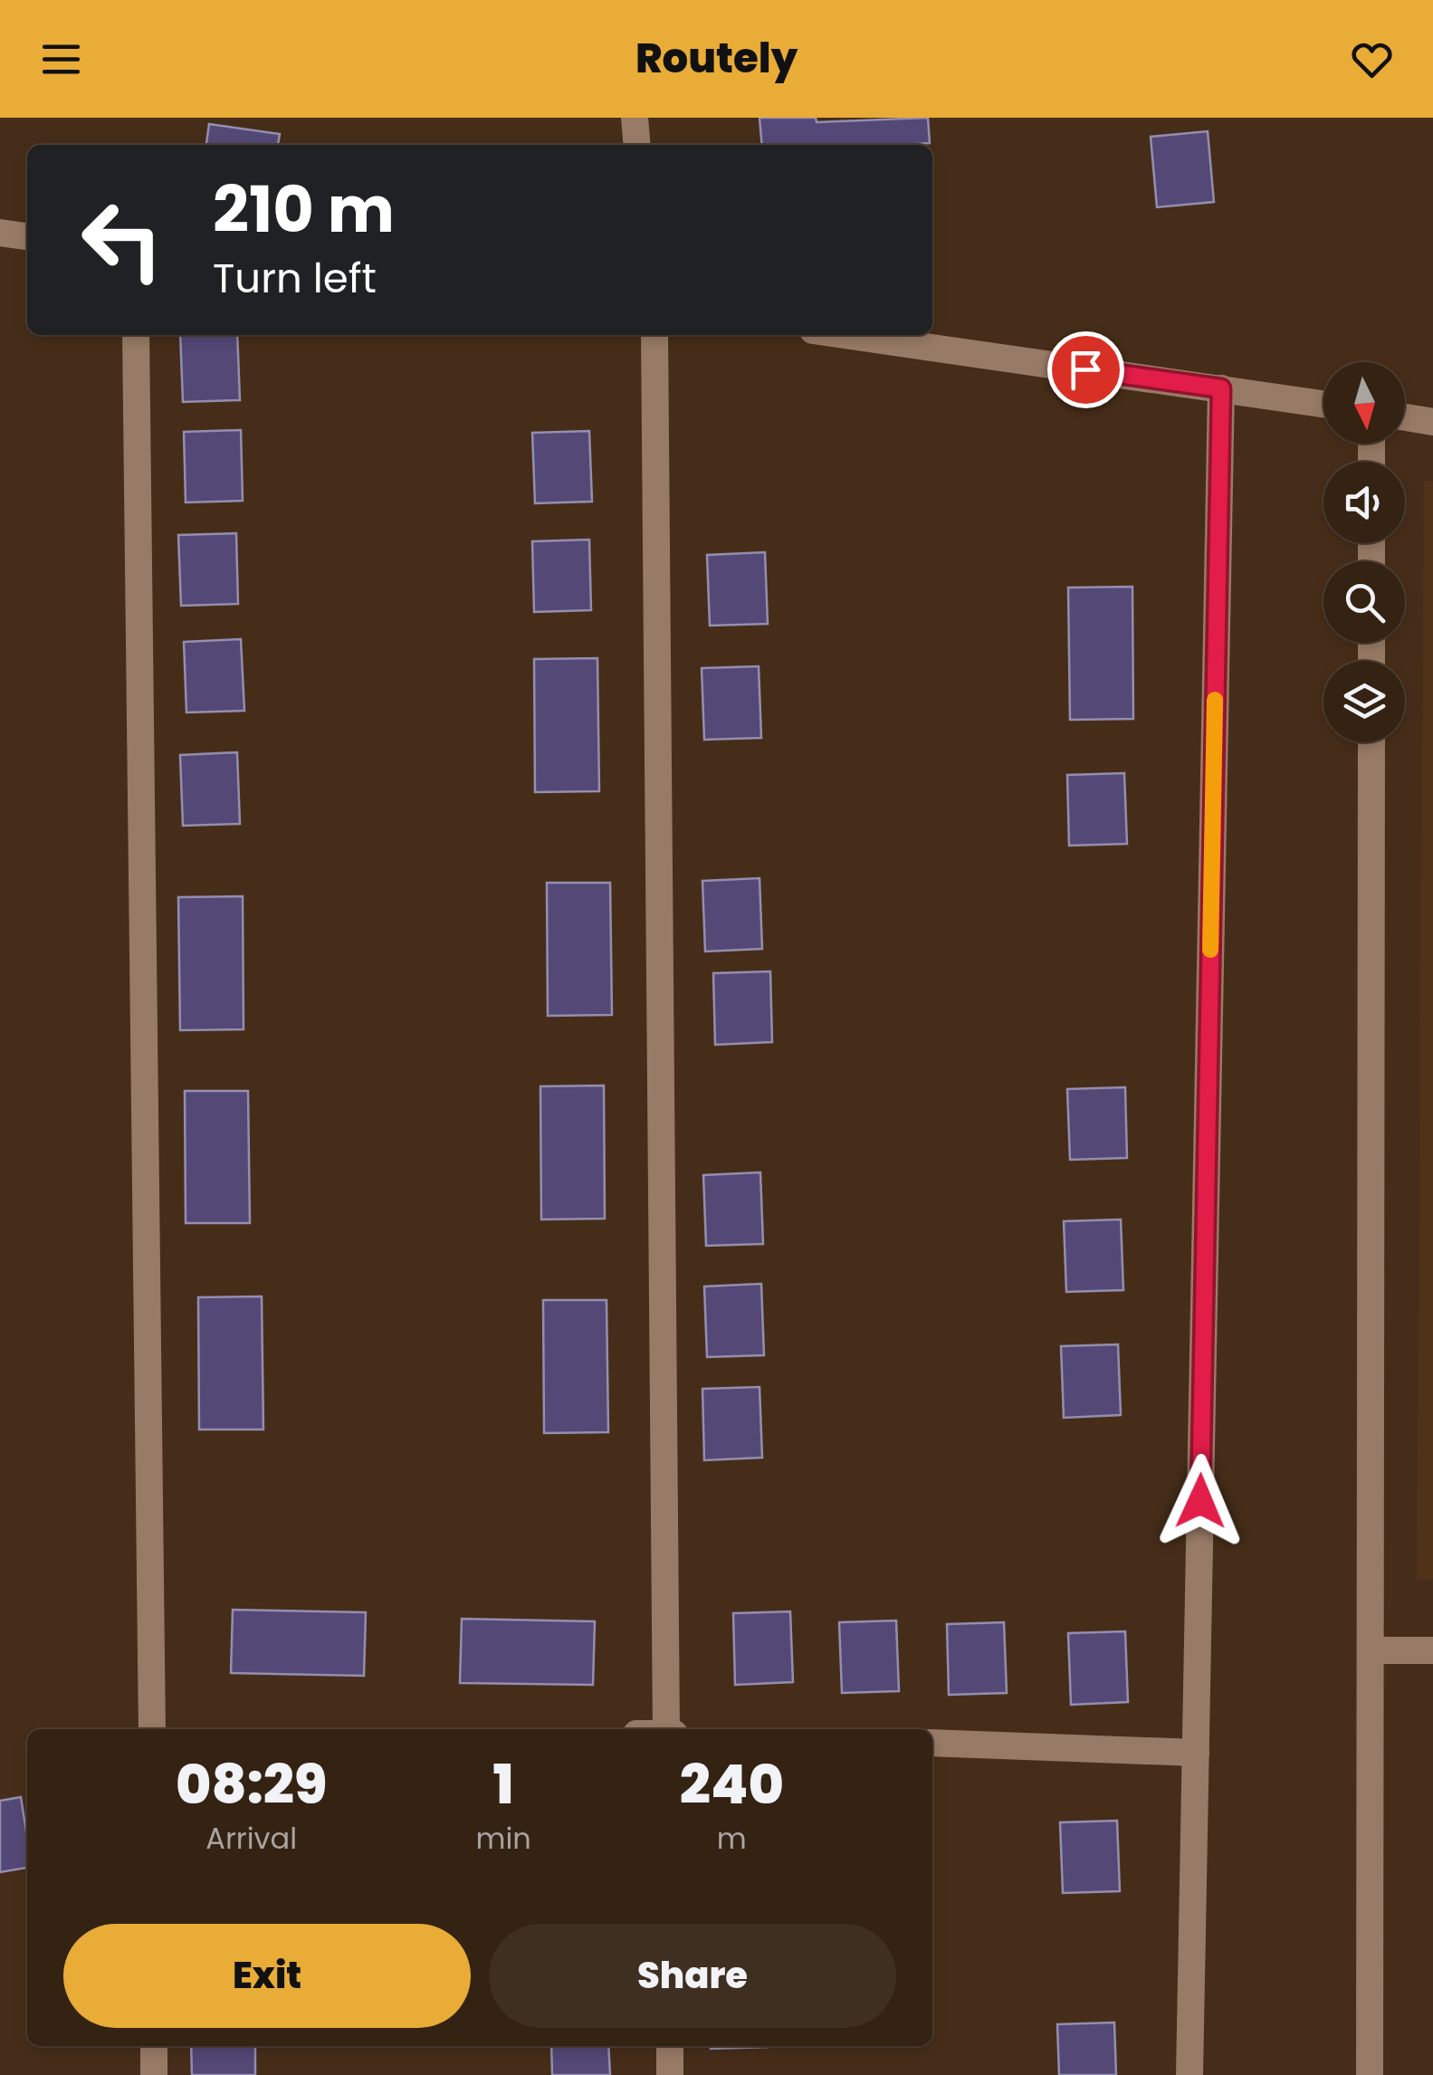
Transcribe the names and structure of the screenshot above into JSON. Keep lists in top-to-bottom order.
{
  "north": "bottom",
  "page": {
    "header": "Routely",
    "turn": ["210 m", "Turn left"],
    "eta": [
      "08:29",
      "Arrival",
      "1",
      "min",
      "240",
      "m"
    ],
    "buttons": ["Exit", "Share"]
  }
}
